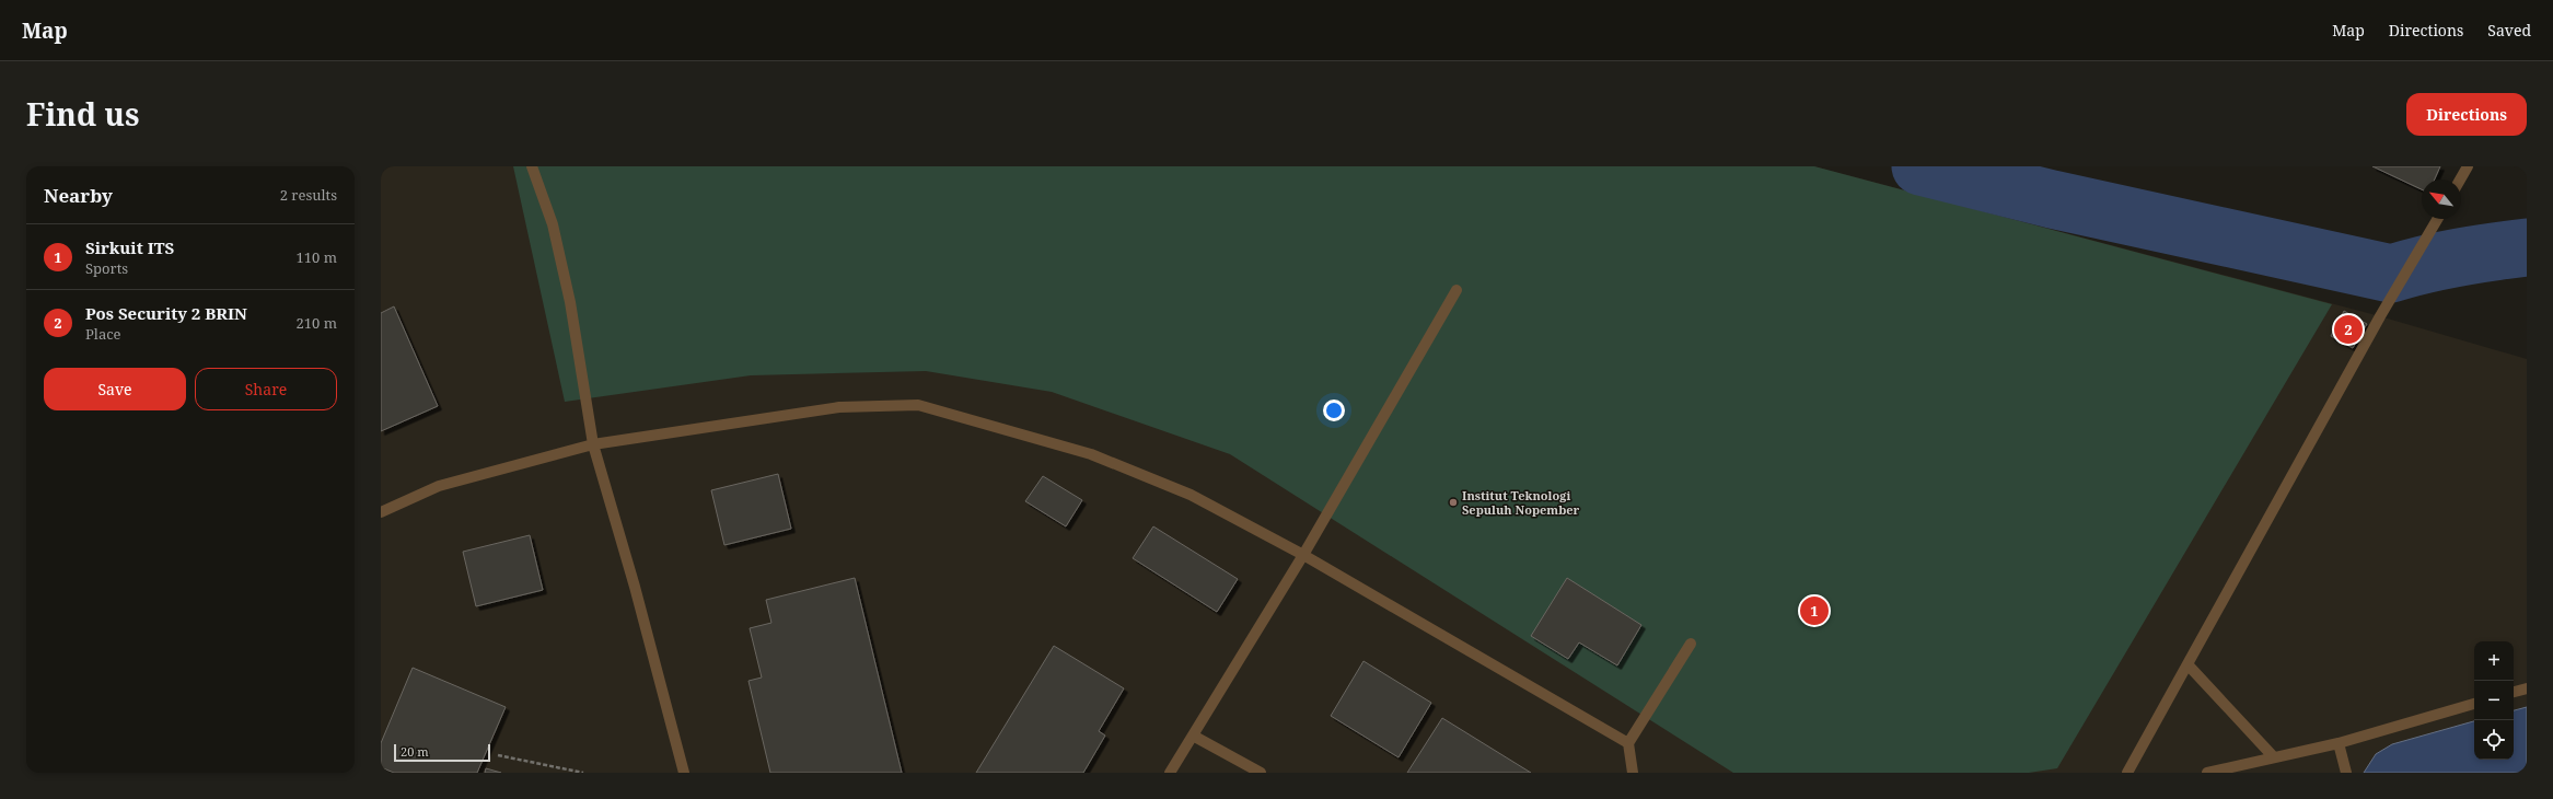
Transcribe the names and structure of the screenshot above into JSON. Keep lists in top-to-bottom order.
{
  "places": ["Institut Teknologi Sepuluh Nopember"],
  "scale_bar": "20 m",
  "north": "top left",
  "page": {
    "header": "Map",
    "nav": ["Map", "Directions", "Saved"],
    "title": "Find us",
    "buttons": [
      "Directions",
      ["Save", "Share"]
    ],
    "heading": ["Nearby", "2 results"],
    "list": [
      {
        "mark": "1",
        "name": "Sirkuit ITS",
        "note": "Sports",
        "value": "110 m"
      },
      {
        "mark": "2",
        "name": "Pos Security 2 BRIN",
        "note": "Place",
        "value": "210 m"
      }
    ],
    "pins": ["2", "1"],
    "map_buttons": ["+", "−"],
    "scale": "20 m"
  }
}
